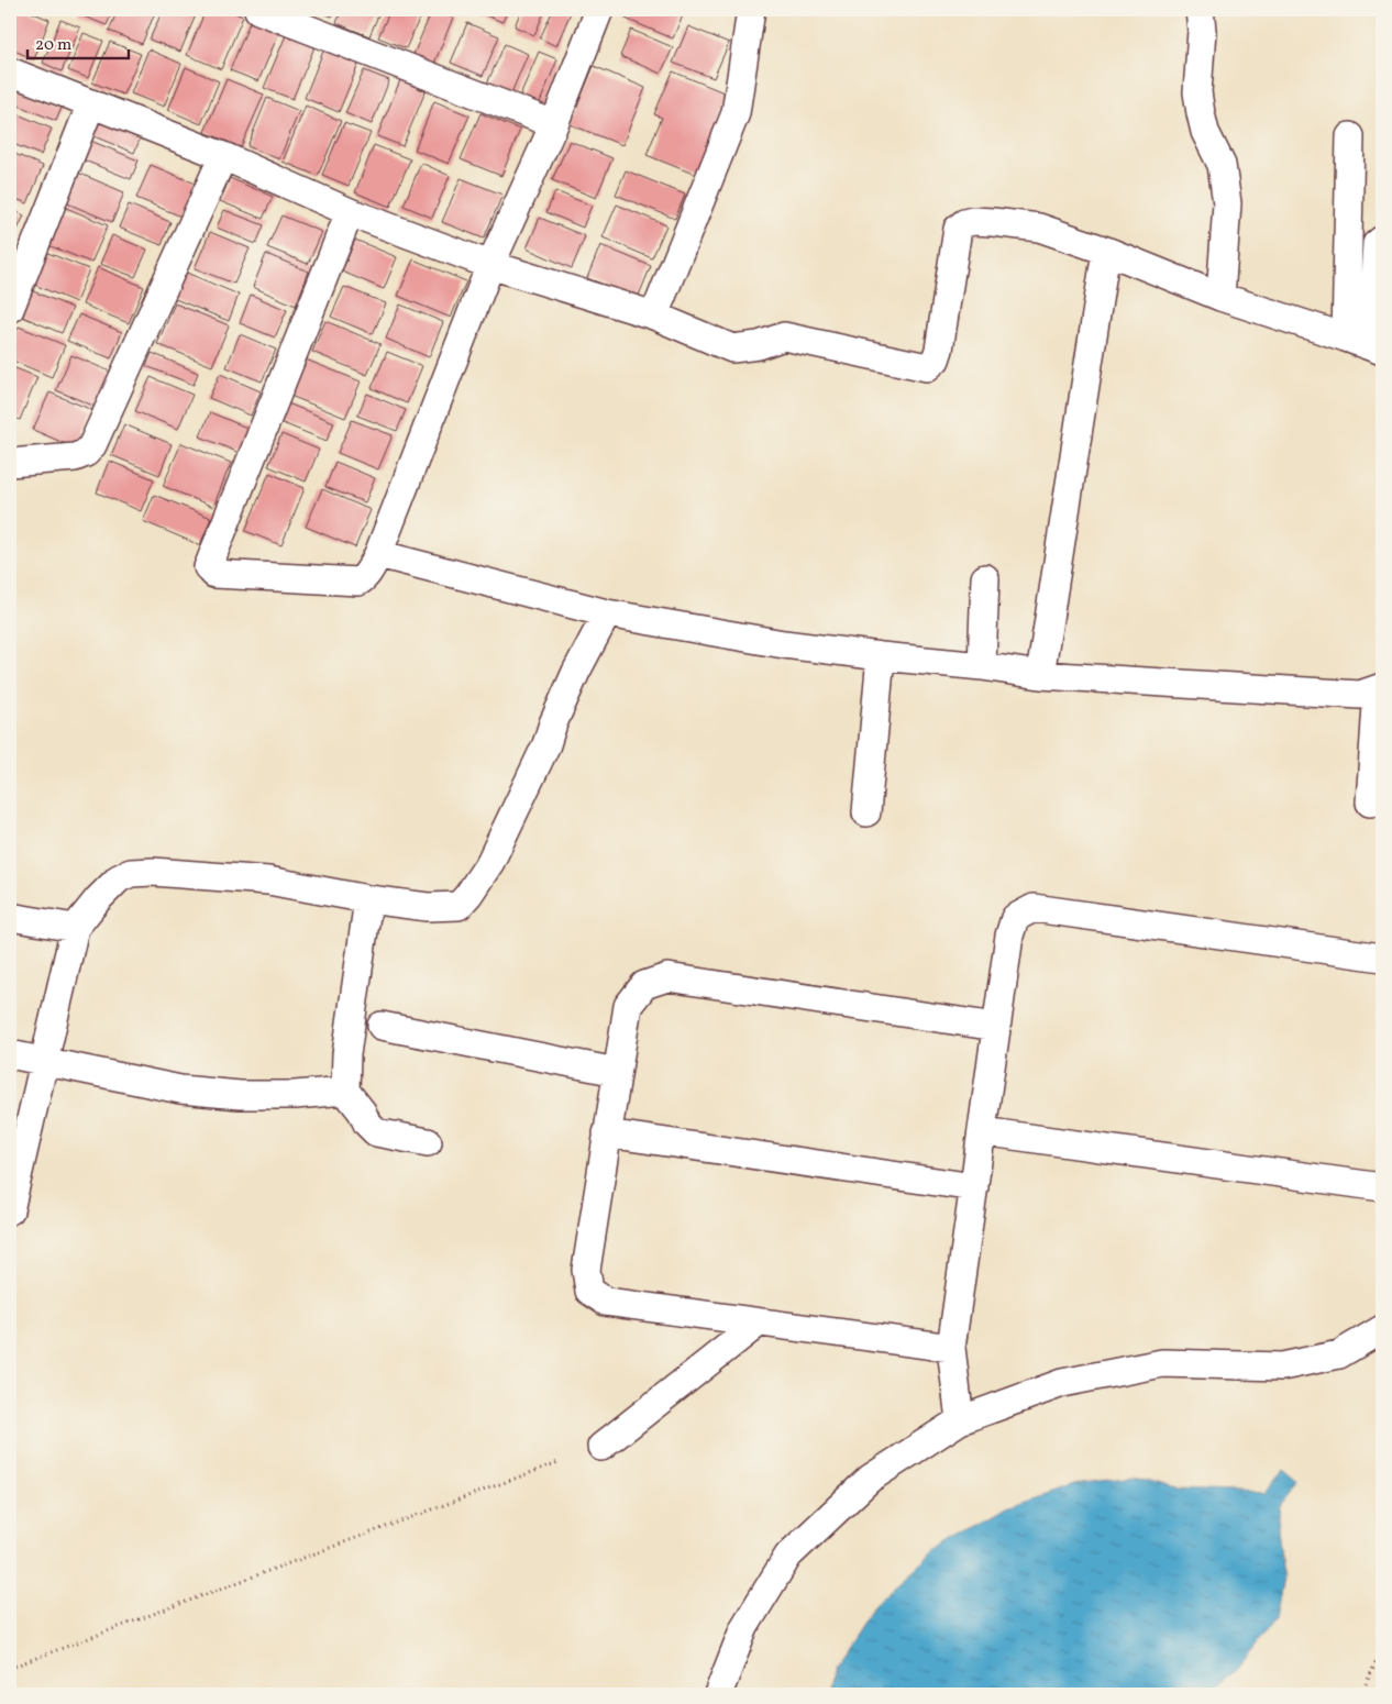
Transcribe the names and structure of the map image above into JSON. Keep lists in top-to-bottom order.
{
  "scale_bar": "20 m"
}
